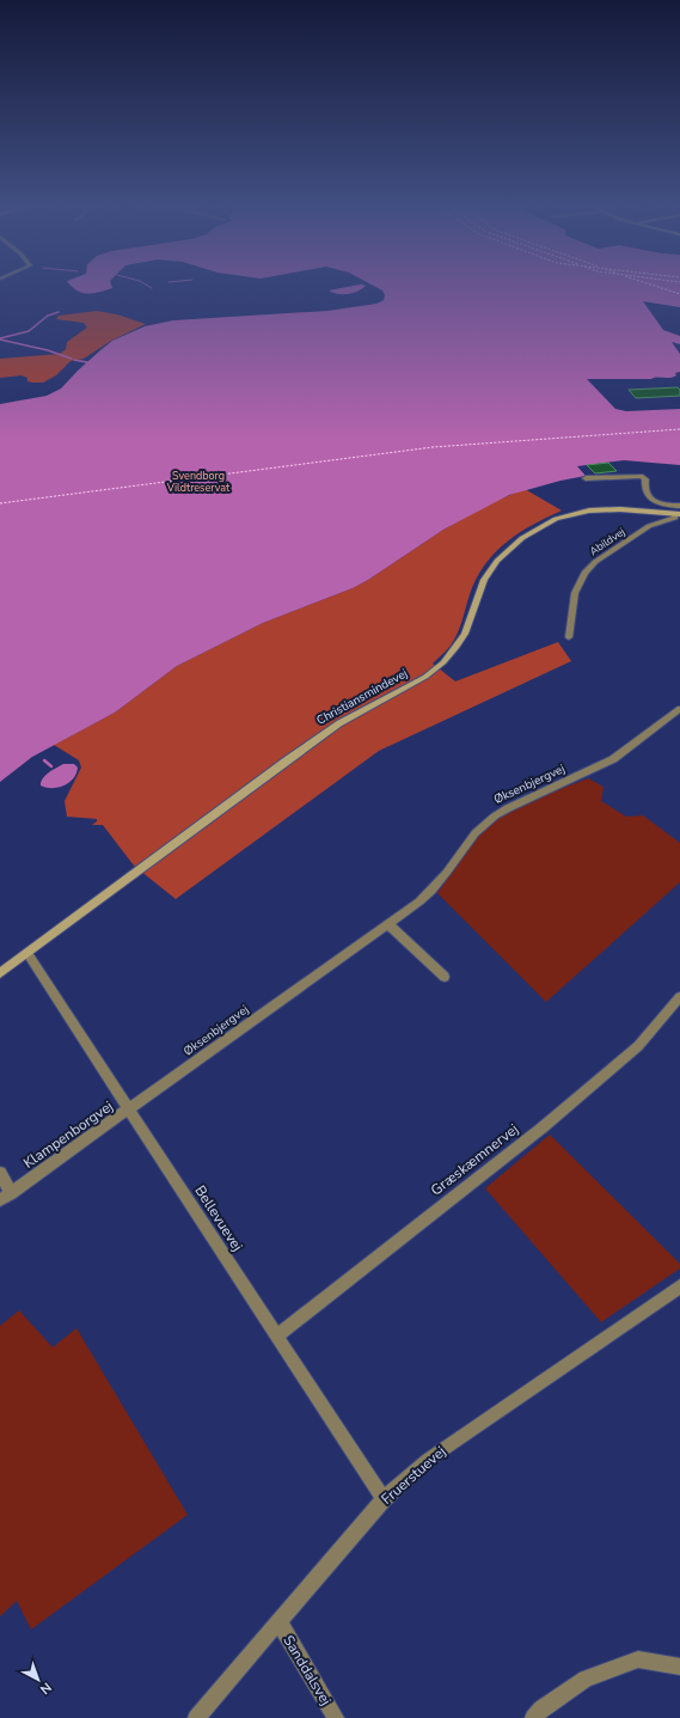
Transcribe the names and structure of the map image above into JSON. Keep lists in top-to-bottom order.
{
  "streets": {
    "street": [
      "Abildvej",
      "Christiansmindevej",
      "Øksenbjergvej",
      "Klampenborgvej",
      "Græskæmnervej",
      "Bellevuevej",
      "Fruerstuevej",
      "Sanddalsvej"
    ]
  },
  "crossings": [
    ["Abildvej", "Christiansmindevej"],
    ["Christiansmindevej", "Bellevuevej"],
    ["Øksenbjergvej", "Klampenborgvej"],
    ["Øksenbjergvej", "Bellevuevej"],
    ["Klampenborgvej", "Bellevuevej"],
    ["Græskæmnervej", "Bellevuevej"],
    ["Bellevuevej", "Fruerstuevej"],
    ["Fruerstuevej", "Sanddalsvej"]
  ],
  "parks": ["Svendborg Vildtreservat"],
  "north": "bottom right"
}
